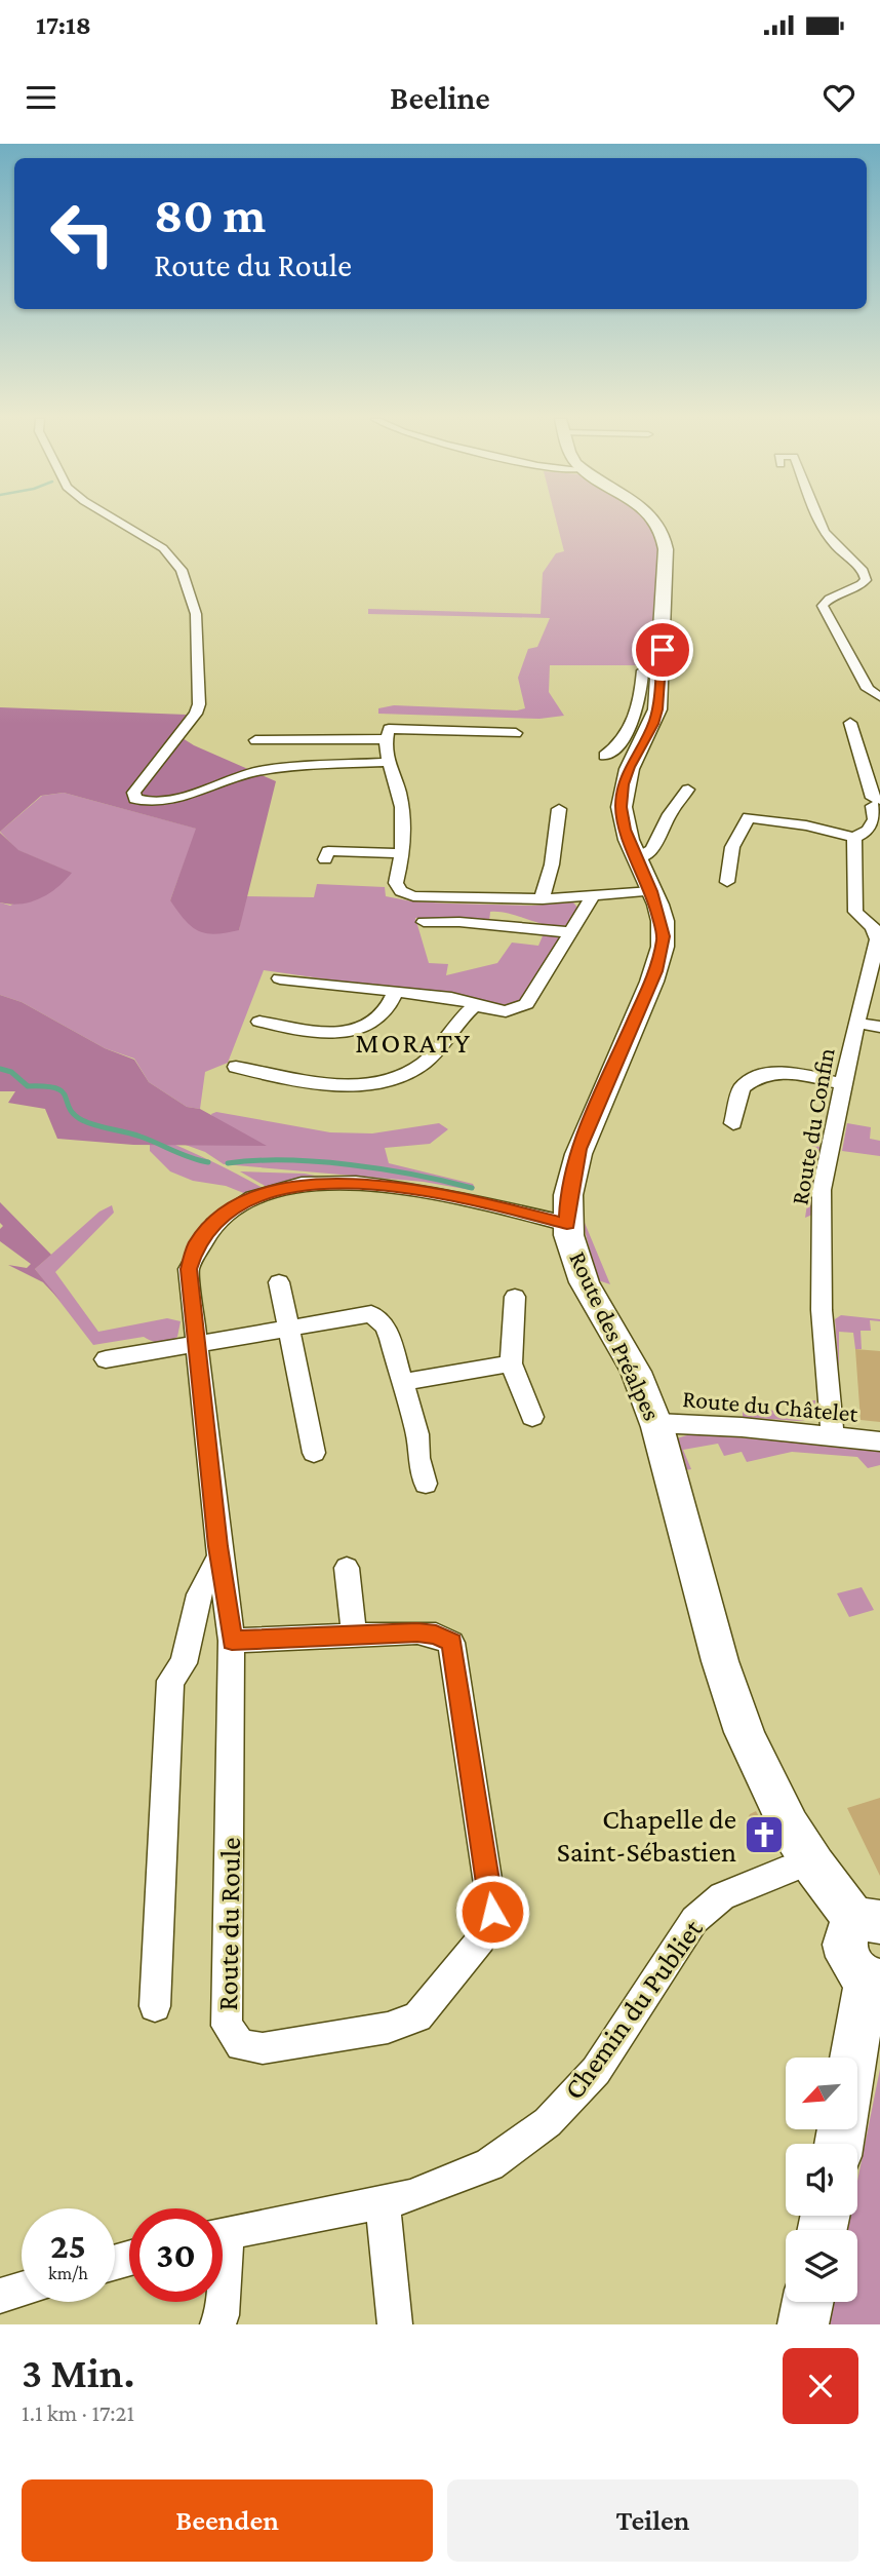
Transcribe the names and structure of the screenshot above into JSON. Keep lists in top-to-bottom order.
{
  "streets": {
    "main road": ["Route des Préalpes"],
    "street": [
      "Route du Confin",
      "Route du Châtelet",
      "Route du Roule",
      "Chemin du Publiet"
    ]
  },
  "crossings": [
    ["Route du Confin", "Route du Châtelet"],
    ["Route des Préalpes", "Route du Châtelet"],
    ["Route des Préalpes", "Route du Roule"],
    ["Route des Préalpes", "Chemin du Publiet"]
  ],
  "districts": ["MORATY"],
  "places": {
    "church": ["Chapelle de Saint-Sébastien"]
  },
  "north": "bottom left",
  "page": {
    "status": "17:18",
    "header": "Beeline",
    "turn": ["80 m", "Route du Roule"],
    "speed": "25 km/h",
    "limit": "30",
    "heading": ["3 Min.", "1.1 km · 17:21"],
    "buttons": ["Beenden", "Teilen"]
  }
}
